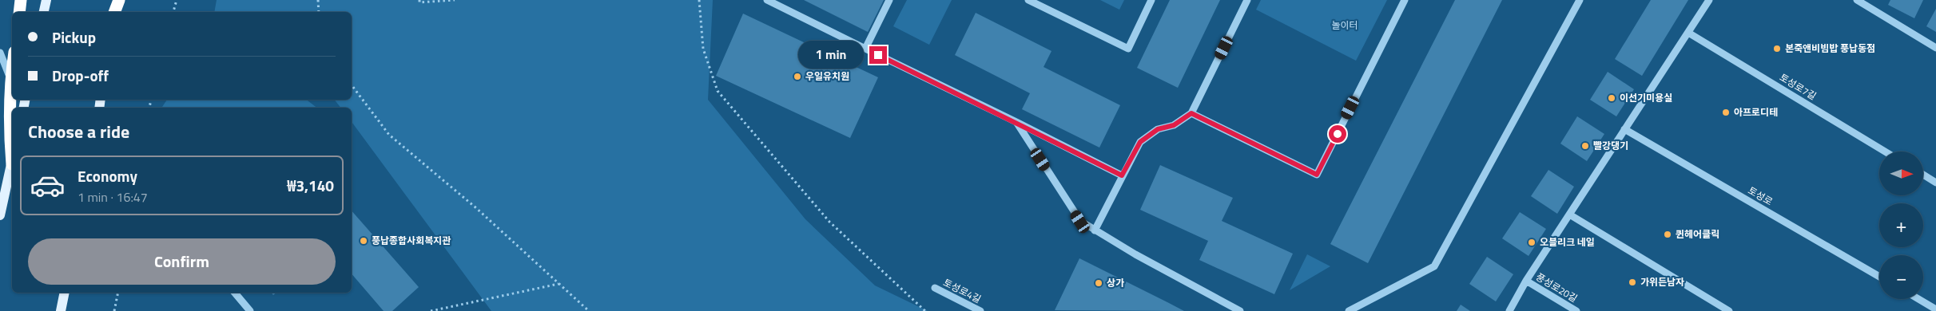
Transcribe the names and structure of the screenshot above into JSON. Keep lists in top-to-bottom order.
{
  "streets": {
    "street": [
      "토성로7길",
      "토성로",
      "풍성로20길",
      "토성로4길"
    ]
  },
  "parks": ["놀이터"],
  "places": [
    "본죽앤비빔밥 풍납동점",
    "우일유치원",
    "이선기미용실",
    "아프로디테",
    "빨강댕기",
    "퀸헤어클릭",
    "풍납종합사회복지관",
    "오블리크 네일",
    "가위든남자",
    "상가"
  ],
  "north": "right",
  "page": {
    "banner": ["Pickup", "Drop-off"],
    "bubble": "1 min",
    "heading": "Choose a ride",
    "map_buttons": ["+", "−"],
    "list": [
      {
        "name": "Economy",
        "note": "1 min · 16:47",
        "value": "₩3,140"
      }
    ],
    "buttons": "Confirm"
  }
}
